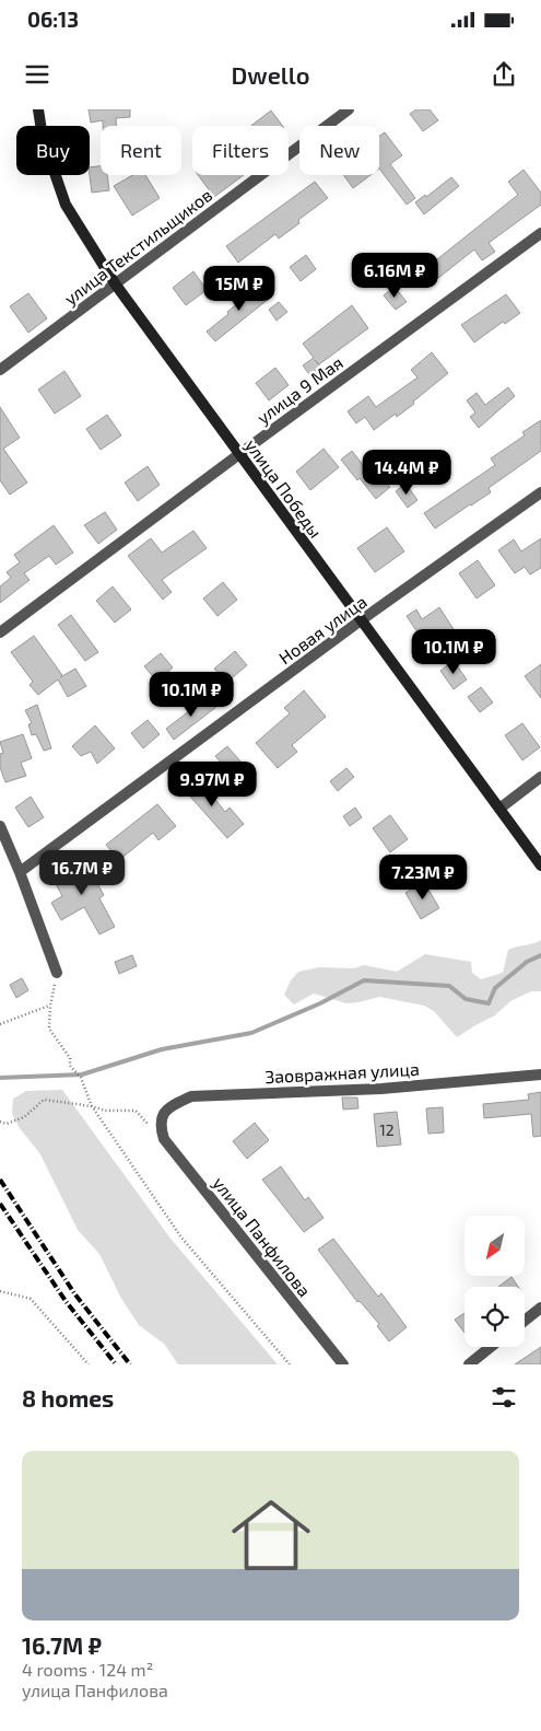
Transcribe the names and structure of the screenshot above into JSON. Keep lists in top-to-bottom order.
{
  "streets": {
    "street": [
      "улица Текстильщиков",
      "улица 9 Мая",
      "улица Победы",
      "Новая улица",
      "Заовражная улица",
      "улица Панфилова"
    ]
  },
  "crossings": [
    ["улица Текстильщиков", "улица Победы"],
    ["улица 9 Мая", "улица Победы"],
    ["улица Победы", "Новая улица"],
    ["Заовражная улица", "улица Панфилова"]
  ],
  "house_numbers": ["12"],
  "north": "bottom left",
  "page": {
    "status": "06:13",
    "header": "Dwello",
    "chip": [
      "Buy",
      "Rent",
      "Filters",
      "New"
    ],
    "price": [
      "6.16M ₽",
      "15M ₽",
      "14.4M ₽",
      "10.1M ₽",
      "10.1M ₽",
      "9.97M ₽",
      "16.7M ₽",
      "7.23M ₽"
    ],
    "heading": "8 homes",
    "list": [
      {
        "name": "16.7M ₽",
        "note": "4 rooms · 124 m² · улица Панфилова"
      }
    ]
  }
}
